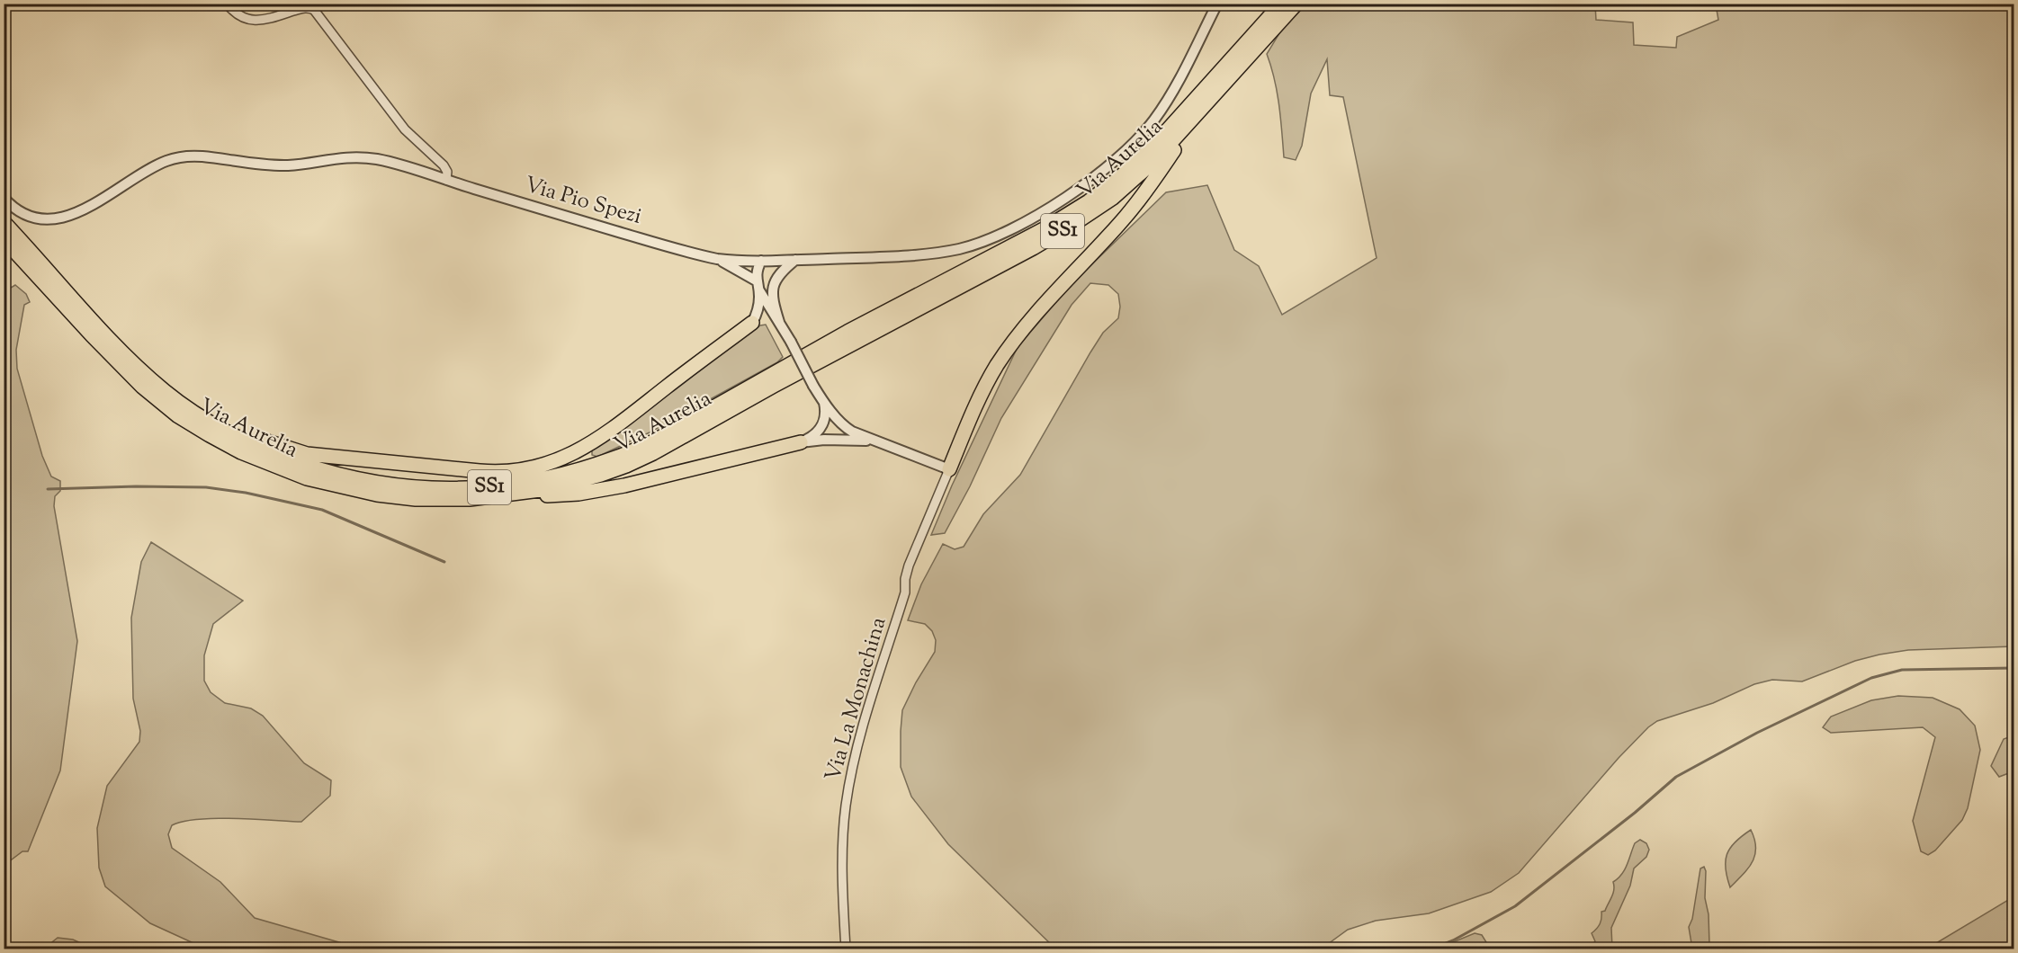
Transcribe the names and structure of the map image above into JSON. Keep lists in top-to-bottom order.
{
  "streets": {
    "highway": ["Via Aurelia", "SS1"],
    "street": ["Via Pio Spezi", "Via La Monachina"]
  }
}
